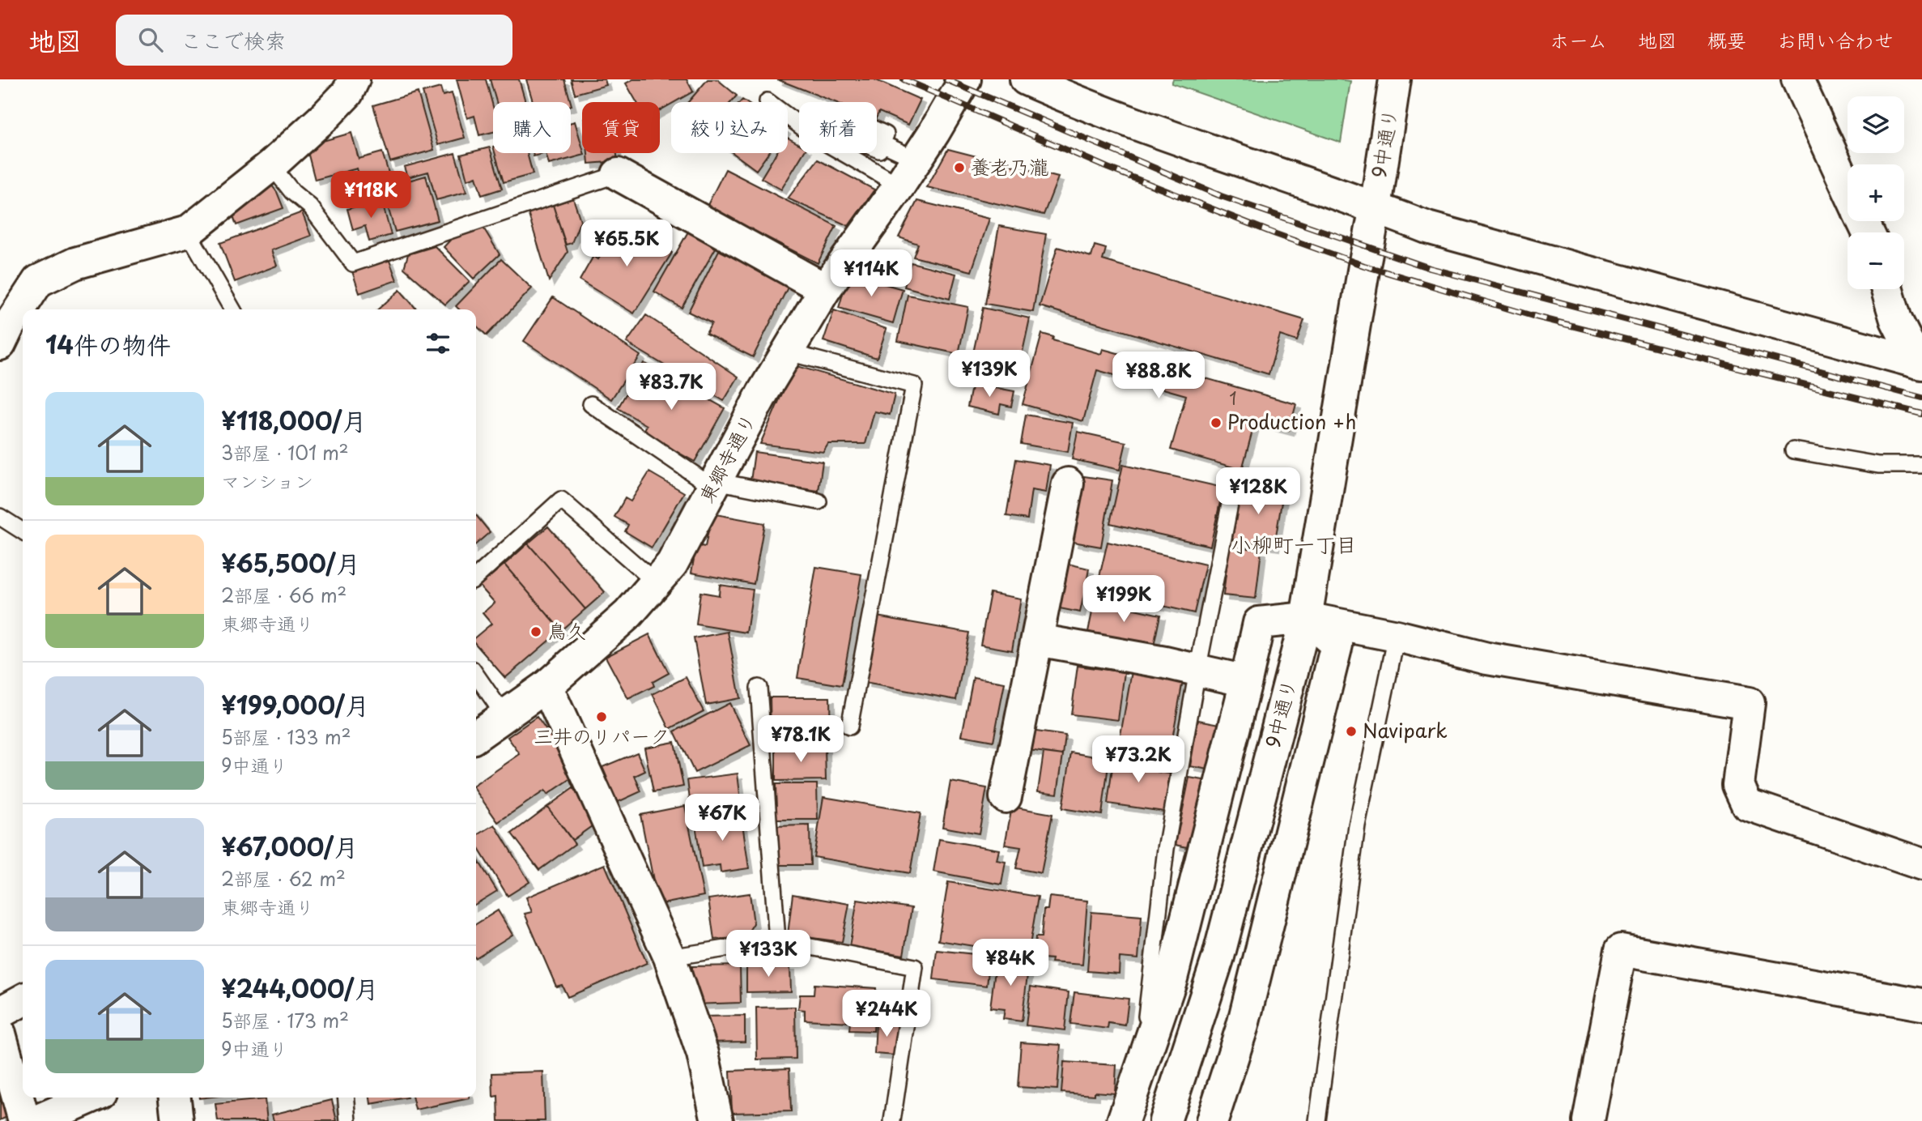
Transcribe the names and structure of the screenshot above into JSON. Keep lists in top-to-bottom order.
{
  "streets": {
    "street": ["9中通り", "東郷寺通り"]
  },
  "districts": ["小柳町一丁目"],
  "places": [
    "養老乃瀧",
    "Production +h",
    "鳥久",
    "三井のリパーク",
    "Navipark"
  ],
  "house_numbers": ["1"],
  "page": {
    "header": "地図",
    "search": "ここで検索",
    "nav": [
      "ホーム",
      "地図",
      "概要",
      "お問い合わせ"
    ],
    "map_buttons": ["+", "−"],
    "chip": [
      "購入",
      "賃貸",
      "絞り込み",
      "新着"
    ],
    "price": [
      "¥118K",
      "¥65.5K",
      "¥114K",
      "¥139K",
      "¥88.8K",
      "¥83.7K",
      "¥128K",
      "¥199K",
      "¥78.1K",
      "¥73.2K",
      "¥67K",
      "¥133K",
      "¥84K",
      "¥244K"
    ],
    "heading": "14件の物件",
    "list": [
      {
        "name": "¥118,000/月",
        "note": "3部屋 · 101 m² · マンション"
      },
      {
        "name": "¥65,500/月",
        "note": "2部屋 · 66 m² · 東郷寺通り"
      },
      {
        "name": "¥199,000/月",
        "note": "5部屋 · 133 m² · 9中通り"
      },
      {
        "name": "¥67,000/月",
        "note": "2部屋 · 62 m² · 東郷寺通り"
      },
      {
        "name": "¥244,000/月",
        "note": "5部屋 · 173 m² · 9中通り"
      }
    ]
  }
}
